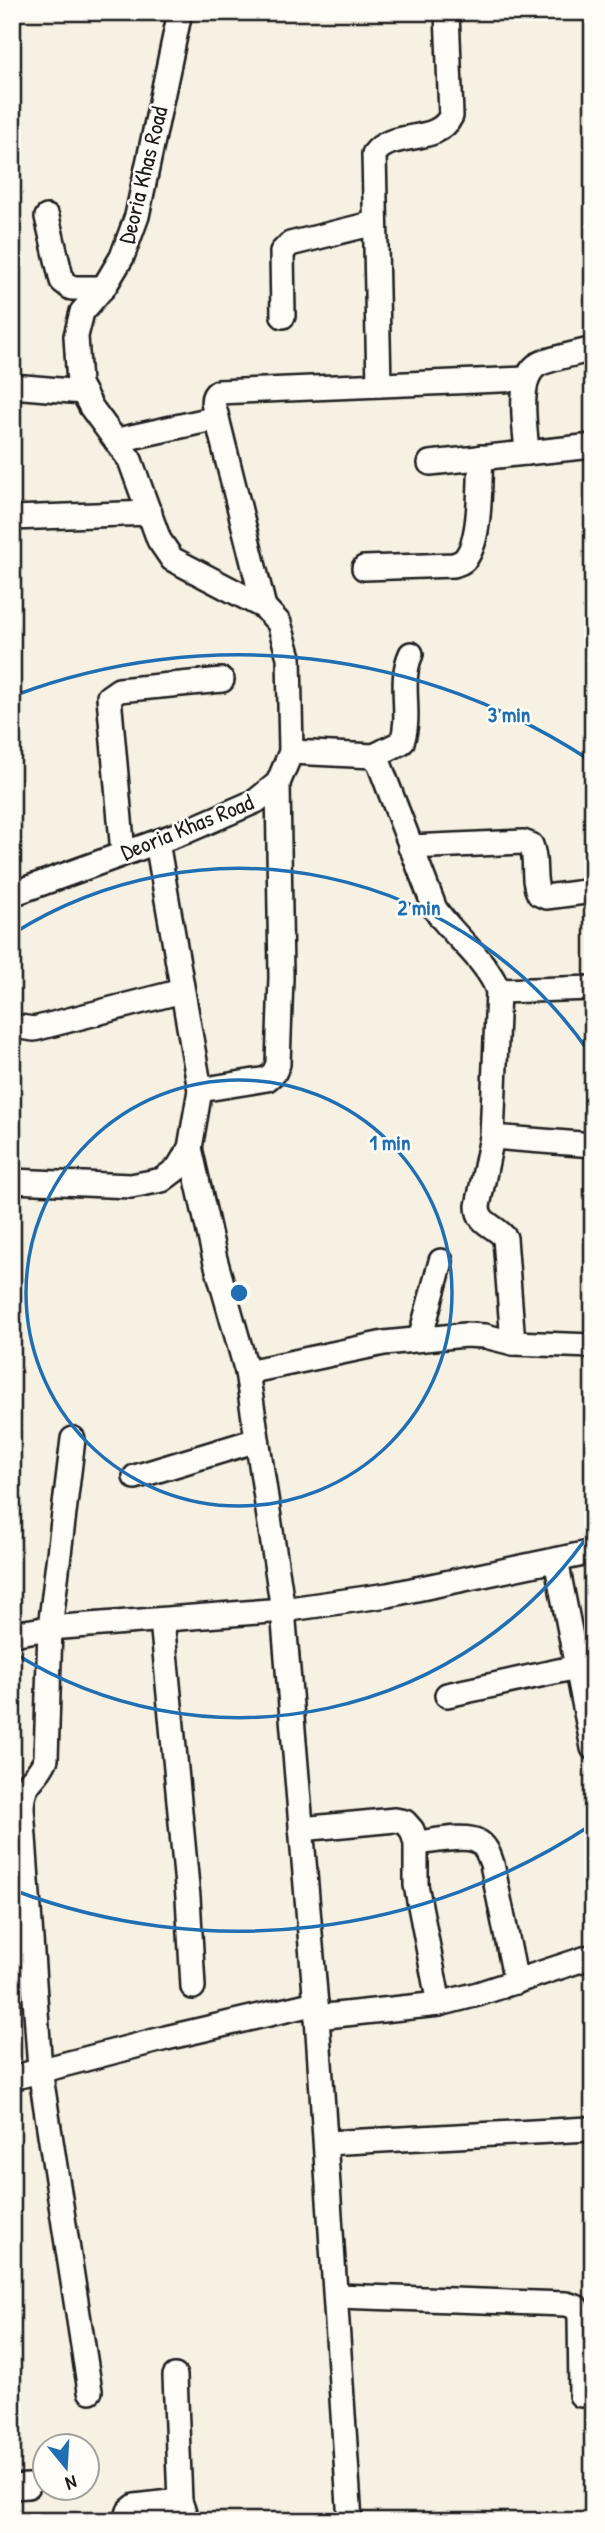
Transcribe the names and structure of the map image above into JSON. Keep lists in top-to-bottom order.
{
  "streets": {
    "street": ["Deoria Khas Road"]
  },
  "north": "bottom",
  "rings": ["3 min", "2 min", "1 min"]
}
